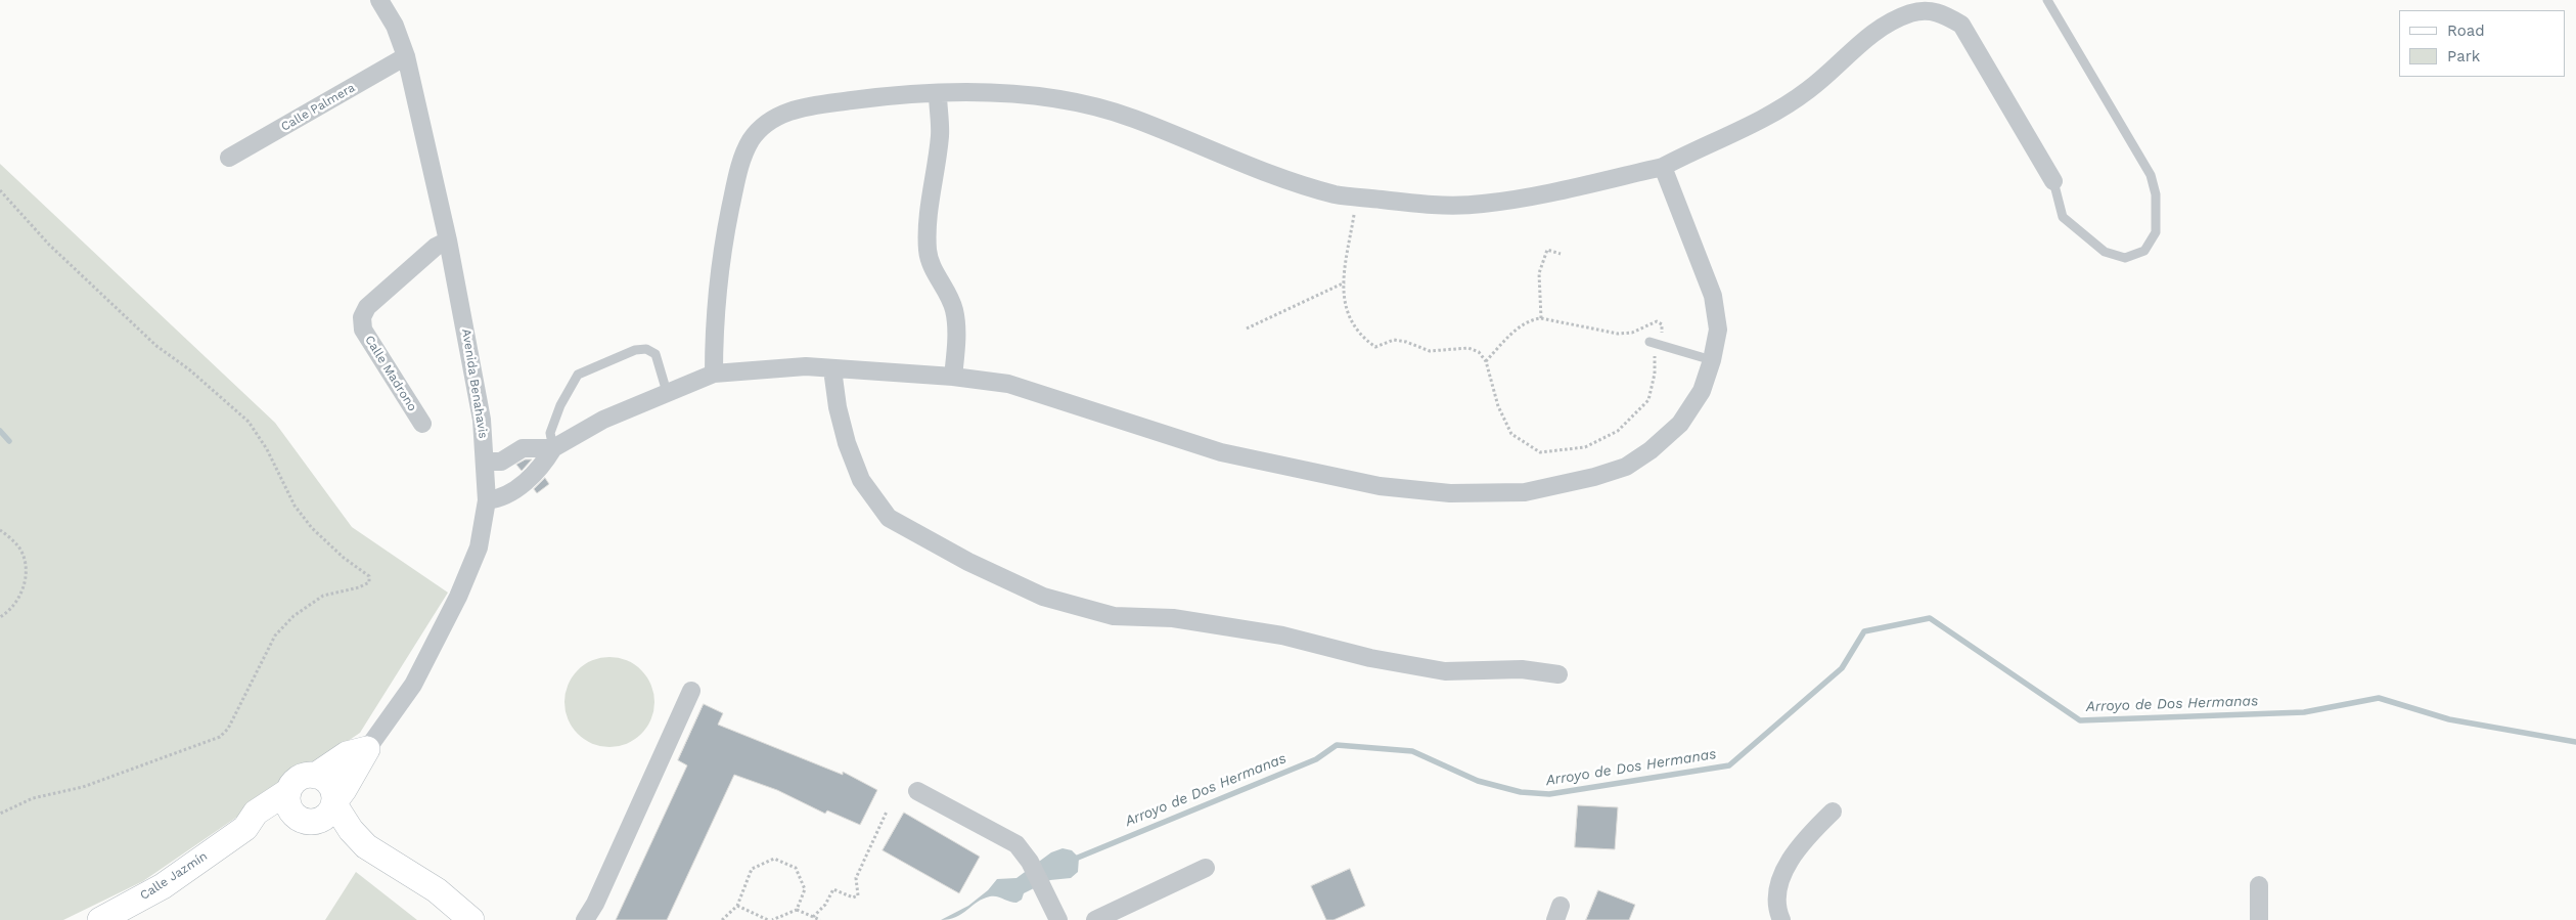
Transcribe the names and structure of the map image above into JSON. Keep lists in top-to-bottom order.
{
  "streets": {
    "street": [
      "Calle Palmera",
      "Calle Madrono",
      "Avenida Benahavis",
      "Calle Jazmín"
    ]
  },
  "crossings": [
    ["Calle Palmera", "Avenida Benahavis"],
    ["Calle Madrono", "Avenida Benahavis"],
    ["Avenida Benahavis", "Calle Jazmín"]
  ],
  "water": ["Arroyo de Dos Hermanas"],
  "legend": ["Road", "Park"]
}
